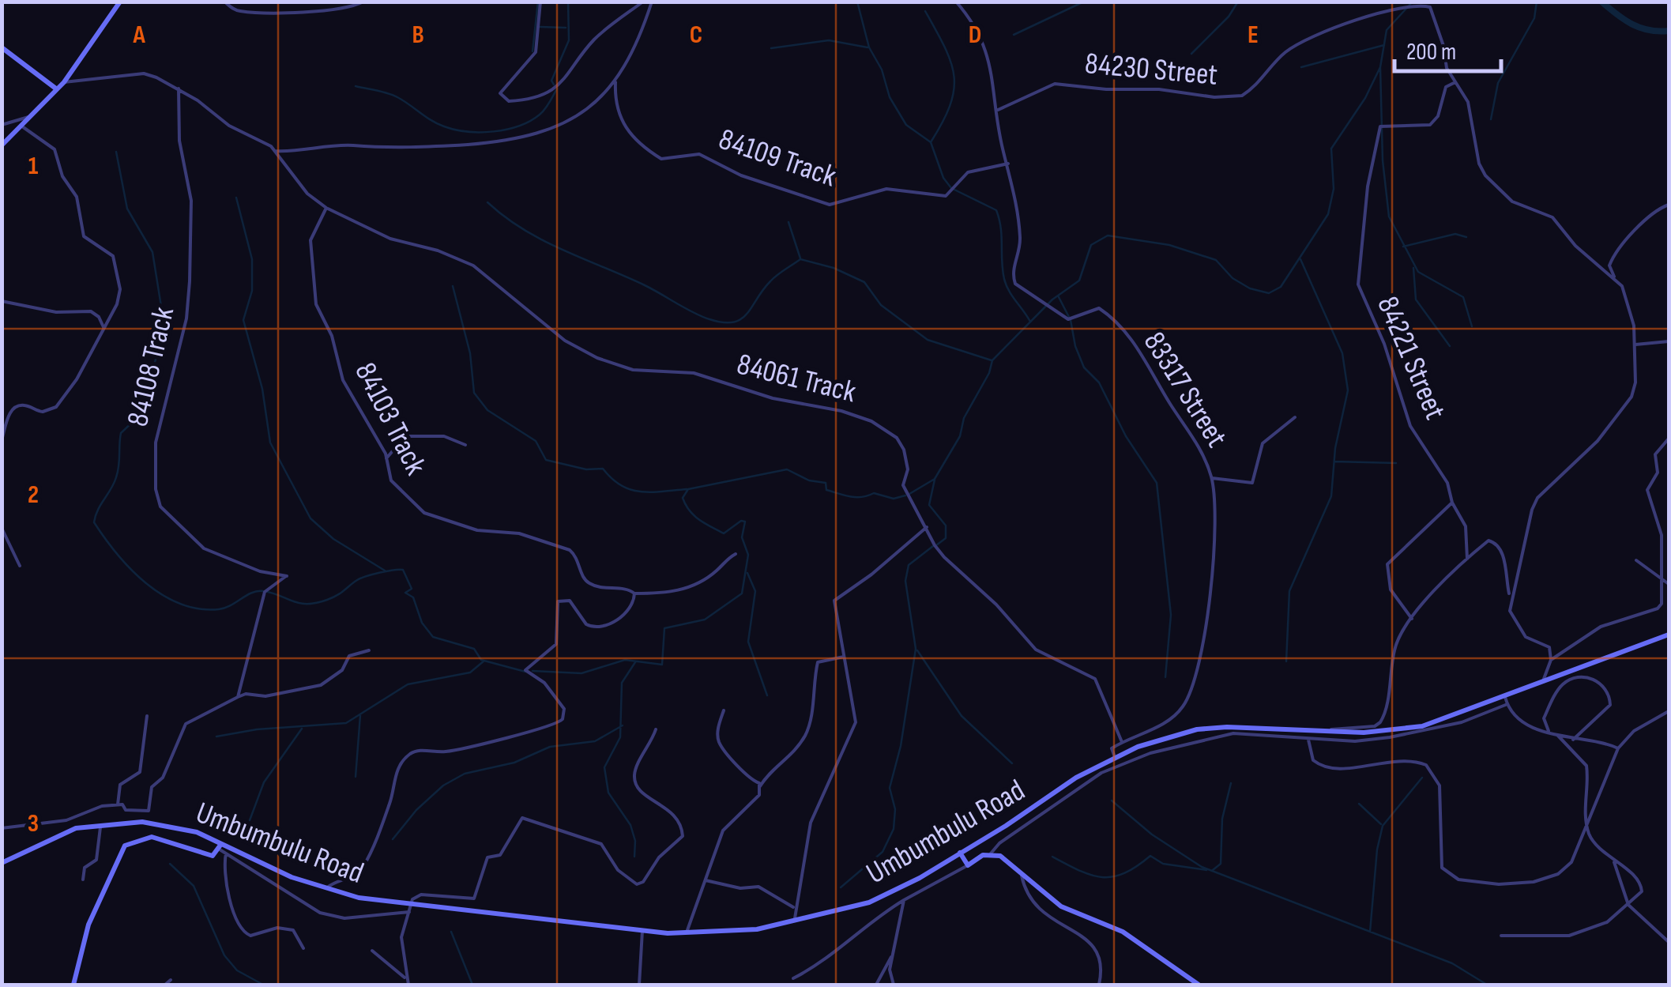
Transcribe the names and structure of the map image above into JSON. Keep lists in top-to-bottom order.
{
  "streets": {
    "main road": ["Umbumbulu Road"],
    "street": [
      "84230 Street",
      "84109 Track",
      "84221 Street",
      "84108 Track",
      "84061 Track",
      "83317 Street",
      "84103 Track"
    ]
  },
  "crossings": [
    ["84230 Street", "84221 Street"],
    ["84230 Street", "83317 Street"],
    ["84109 Track", "83317 Street"],
    ["84061 Track", "83317 Street"],
    ["84061 Track", "84103 Track"]
  ],
  "scale_bar": "200 m",
  "grid": {
    "columns": [
      "A",
      "B",
      "C",
      "D",
      "E"
    ],
    "rows": ["1", "2", "3"]
  }
}
